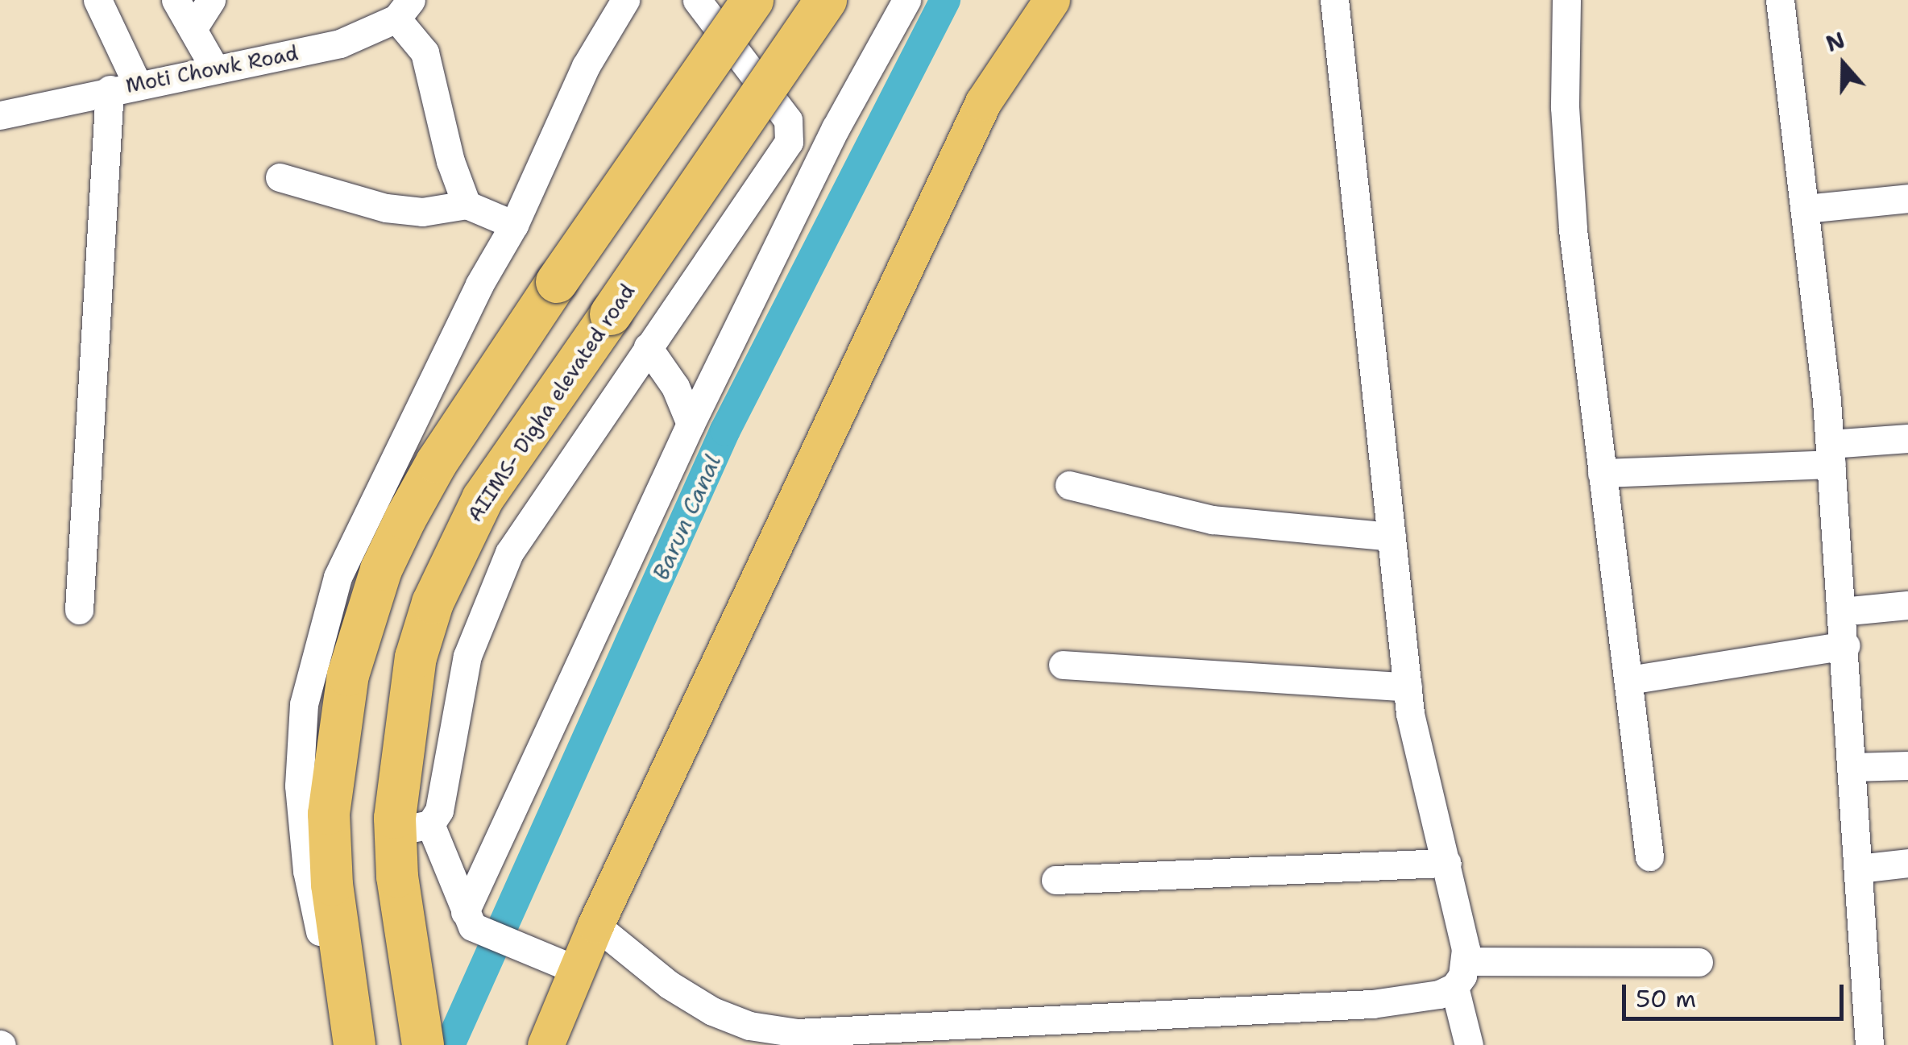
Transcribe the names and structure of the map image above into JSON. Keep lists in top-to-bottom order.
{
  "streets": {
    "highway": ["AIIMS- Digha elevated road"],
    "street": ["Moti Chowk Road"]
  },
  "water": ["Barun Canal"],
  "scale_bar": "50 m",
  "north": "top"
}
